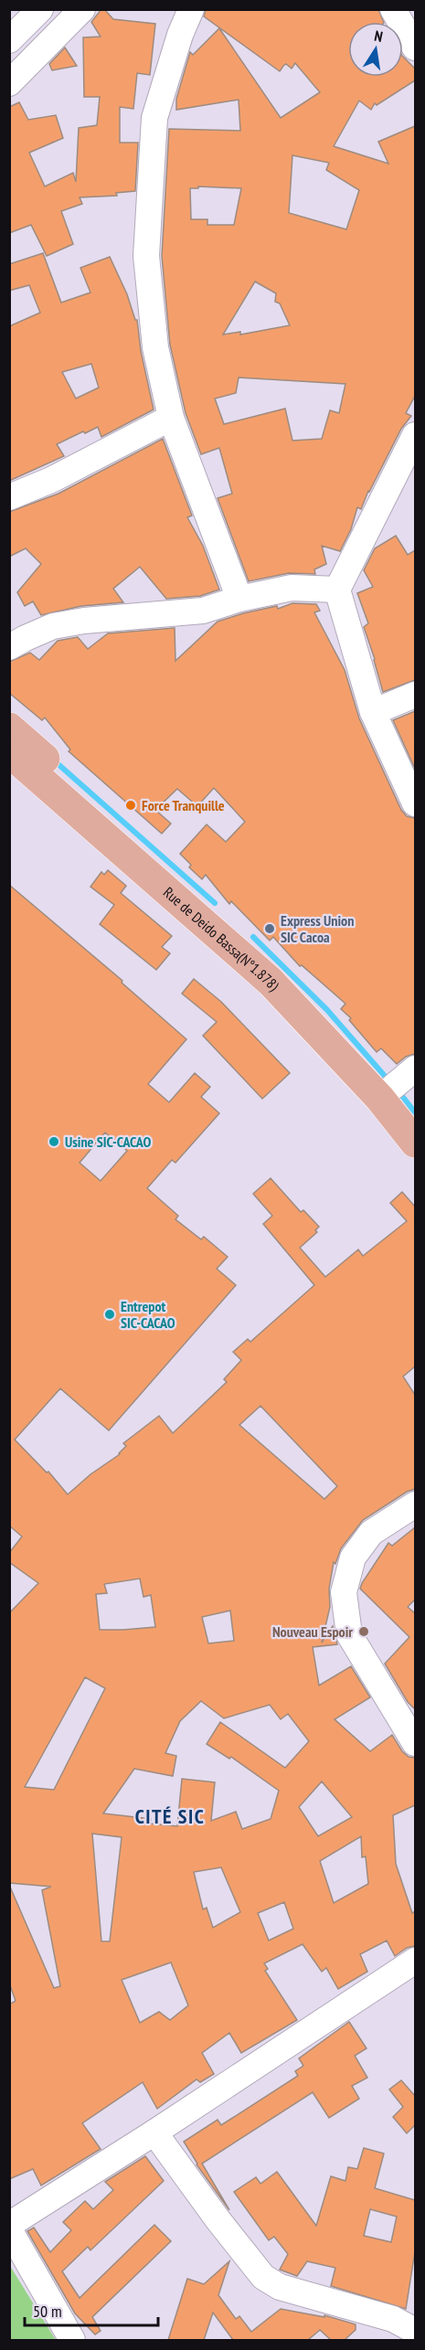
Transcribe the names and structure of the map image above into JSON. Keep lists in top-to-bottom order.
{
  "streets": {
    "main road": ["Rue de Deido Bassa(N°1.878)"]
  },
  "districts": ["CITÉ SIC"],
  "places": [
    "Force Tranquille",
    "Express Union SIC Cacoa",
    "Usine SIC-CACAO",
    "Entrepot SIC-CACAO",
    "Nouveau Espoir"
  ],
  "scale_bar": "50 m",
  "north": "top"
}
